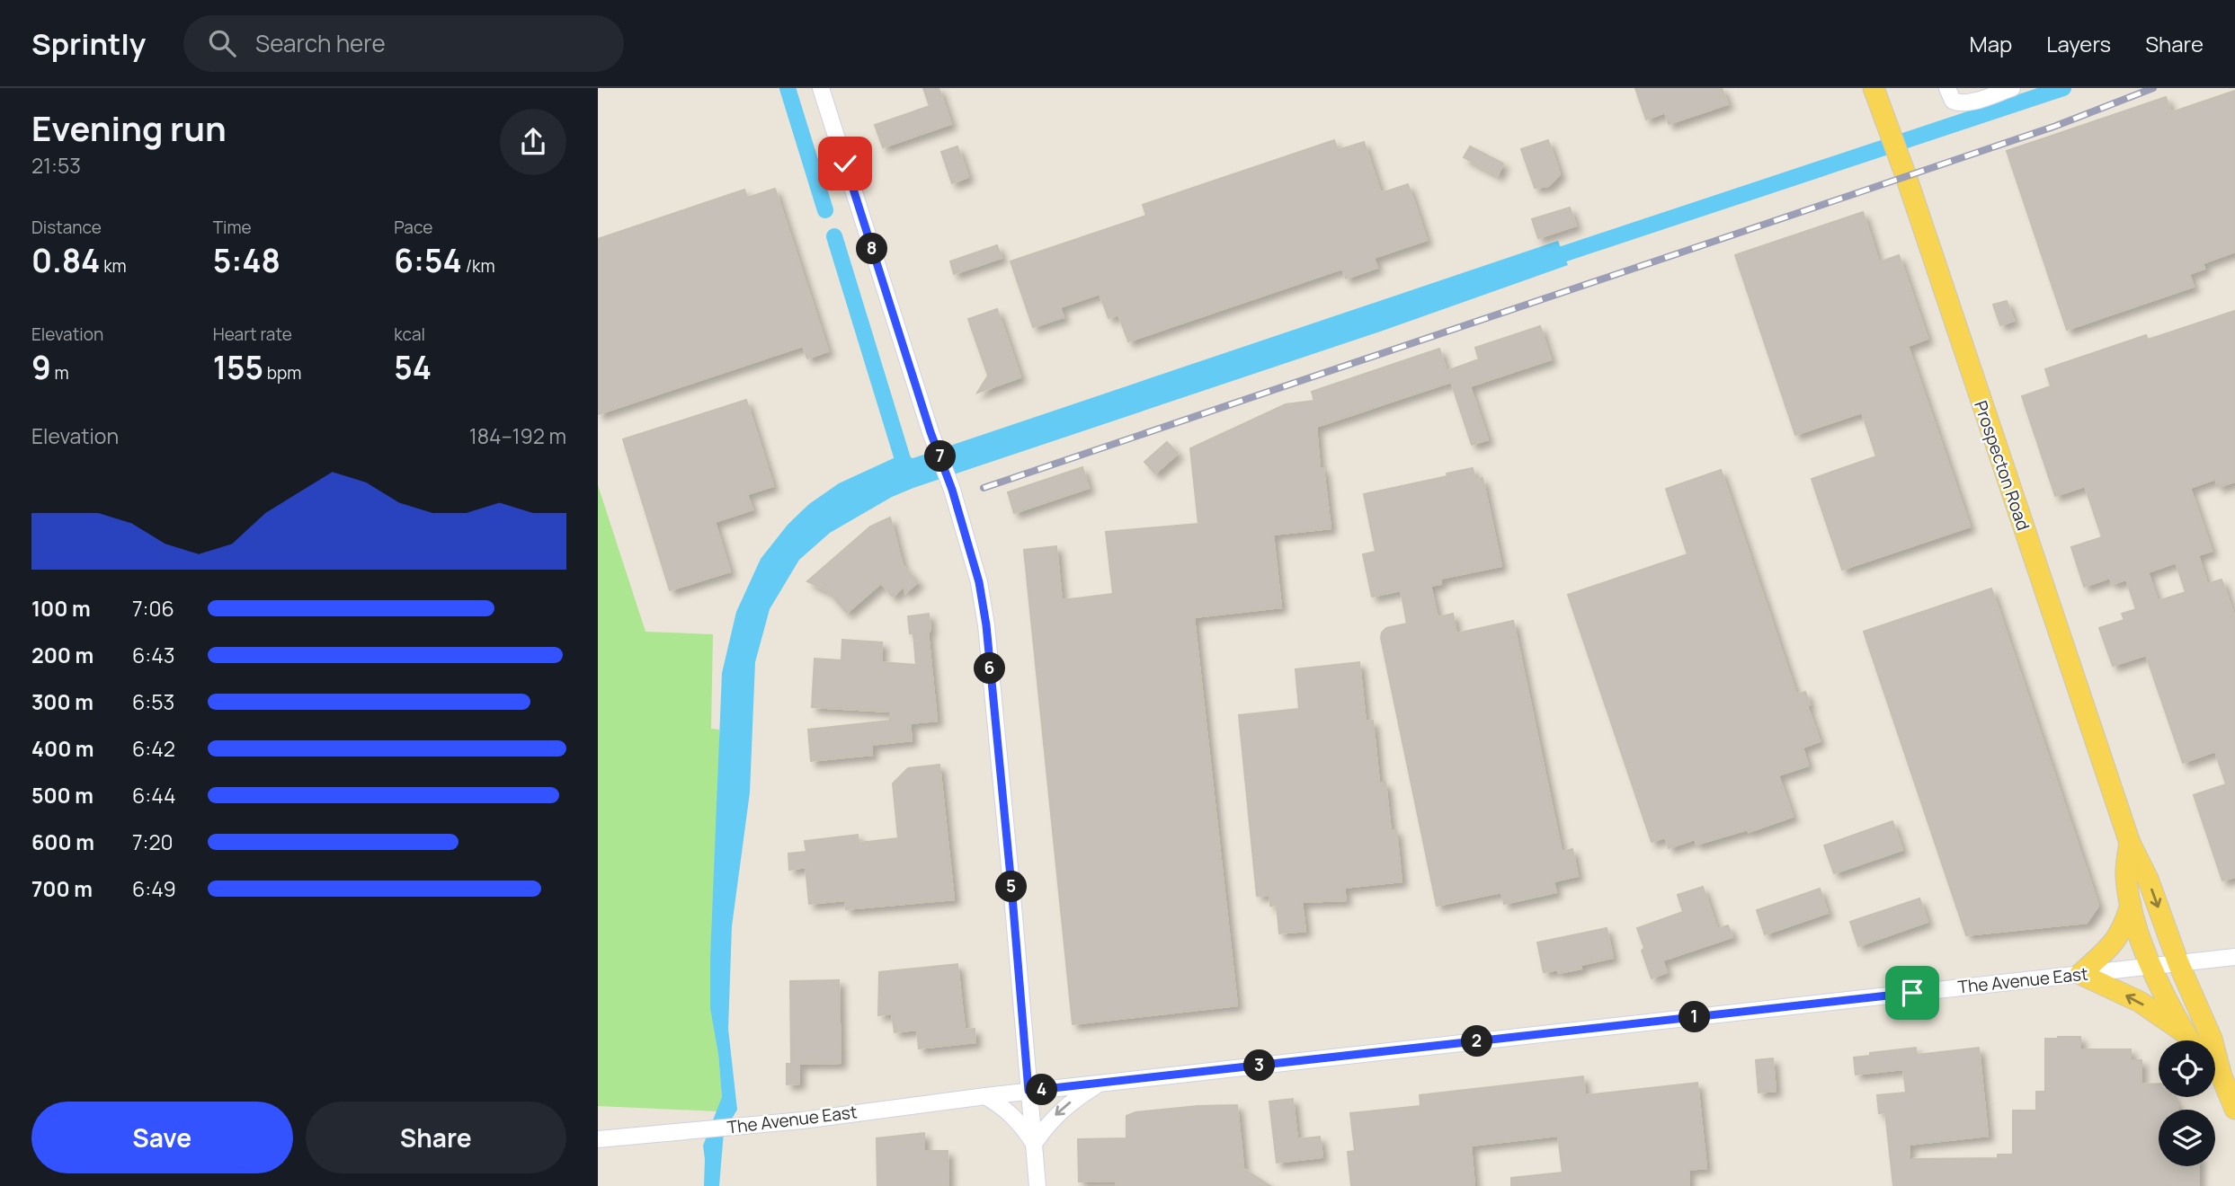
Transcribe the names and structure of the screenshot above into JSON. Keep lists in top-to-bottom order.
{
  "streets": {
    "main road": ["Prospecton Road"],
    "street": ["The Avenue East"]
  },
  "crossings": [
    ["Prospecton Road", "The Avenue East"]
  ],
  "page": {
    "header": "Sprintly",
    "search": "Search here",
    "nav": ["Map", "Layers", "Share"],
    "heading": ["Evening run", "21:53"],
    "stats": [
      ["Distance", "0.84 km"],
      ["Time", "5:48"],
      ["Pace", "6:54 /km"],
      ["Elevation", "9 m"],
      ["Heart rate", "155 bpm"],
      ["kcal", "54"]
    ],
    "pins": [
      "8",
      "7",
      "6",
      "5",
      "1",
      "2",
      "3",
      "4"
    ],
    "chart": ["Elevation", "184–192 m"],
    "list": [
      {
        "name": "100 m",
        "note": "7:06"
      },
      {
        "name": "200 m",
        "note": "6:43"
      },
      {
        "name": "300 m",
        "note": "6:53"
      },
      {
        "name": "400 m",
        "note": "6:42"
      },
      {
        "name": "500 m",
        "note": "6:44"
      },
      {
        "name": "600 m",
        "note": "7:20"
      },
      {
        "name": "700 m",
        "note": "6:49"
      }
    ],
    "buttons": ["Save", "Share"]
  }
}
